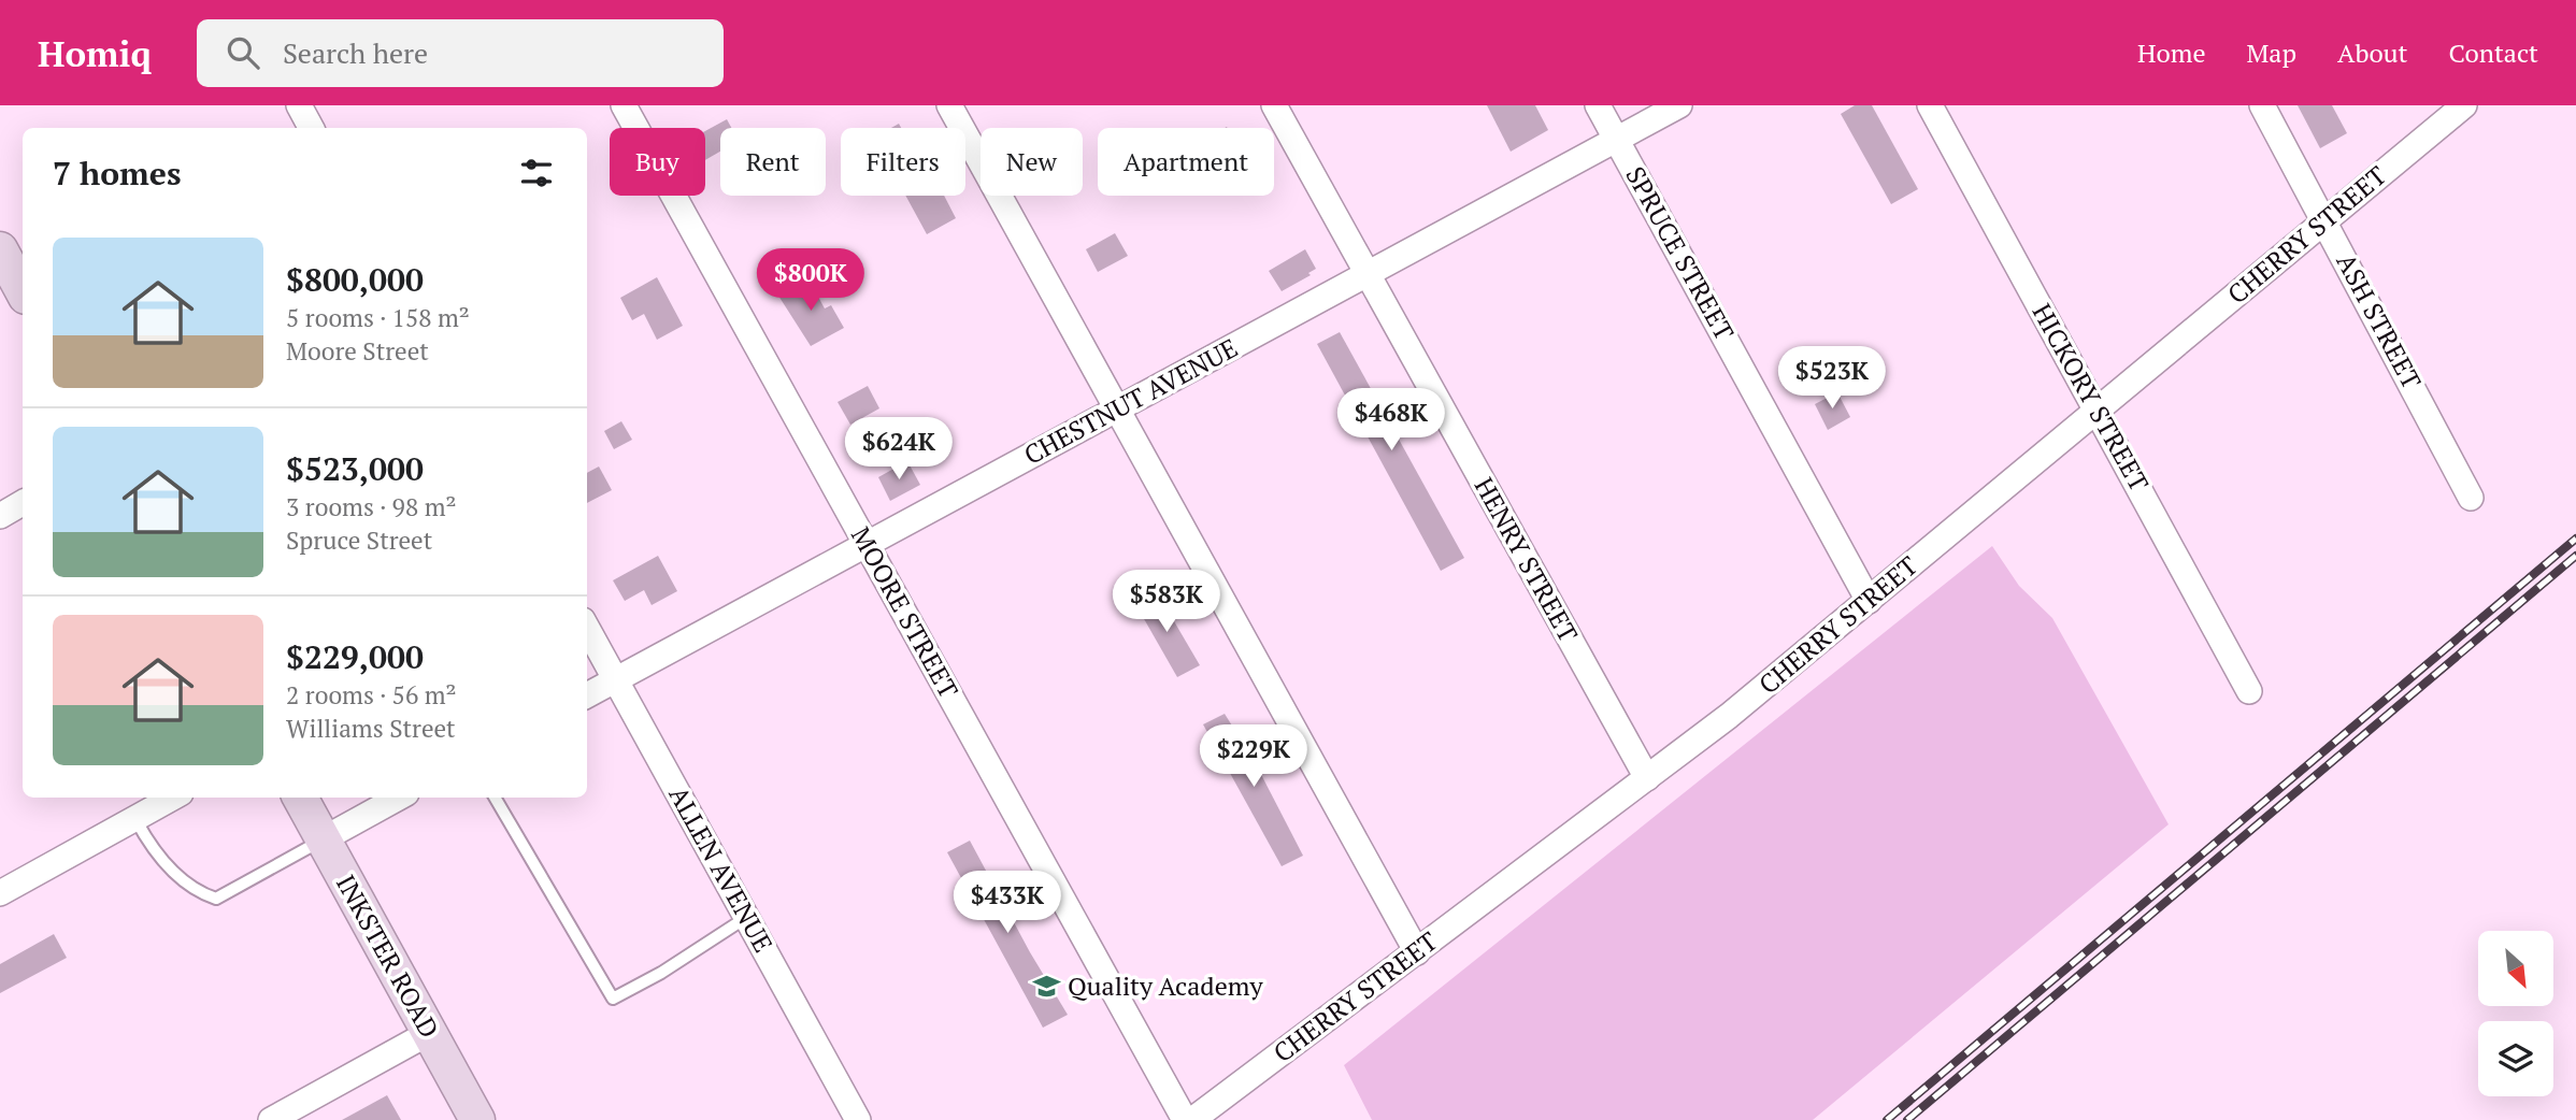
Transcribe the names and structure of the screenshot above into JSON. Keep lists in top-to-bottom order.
{
  "streets": {
    "main road": ["INKSTER ROAD"],
    "street": [
      "CHERRY STREET",
      "SPRUCE STREET",
      "ASH STREET",
      "HICKORY STREET",
      "CHESTNUT AVENUE",
      "HENRY STREET",
      "MOORE STREET",
      "ALLEN AVENUE"
    ]
  },
  "crossings": [
    ["CHERRY STREET", "SPRUCE STREET"],
    ["CHERRY STREET", "ASH STREET"],
    ["CHERRY STREET", "HICKORY STREET"],
    ["CHERRY STREET", "HENRY STREET"],
    ["SPRUCE STREET", "CHESTNUT AVENUE"],
    ["CHESTNUT AVENUE", "HENRY STREET"],
    ["CHESTNUT AVENUE", "MOORE STREET"],
    ["CHESTNUT AVENUE", "ALLEN AVENUE"]
  ],
  "places": {
    "school or university": ["Quality Academy"]
  },
  "north": "bottom right",
  "page": {
    "header": "Homiq",
    "search": "Search here",
    "nav": [
      "Home",
      "Map",
      "About",
      "Contact"
    ],
    "chip": [
      "Buy",
      "Rent",
      "Filters",
      "New",
      "Apartment"
    ],
    "heading": "7 homes",
    "list": [
      {
        "name": "$800,000",
        "note": "5 rooms · 158 m² · Moore Street"
      },
      {
        "name": "$523,000",
        "note": "3 rooms · 98 m² · Spruce Street"
      },
      {
        "name": "$229,000",
        "note": "2 rooms · 56 m² · Williams Street"
      }
    ],
    "price": [
      "$800K",
      "$523K",
      "$468K",
      "$624K",
      "$583K",
      "$229K",
      "$433K"
    ]
  }
}
